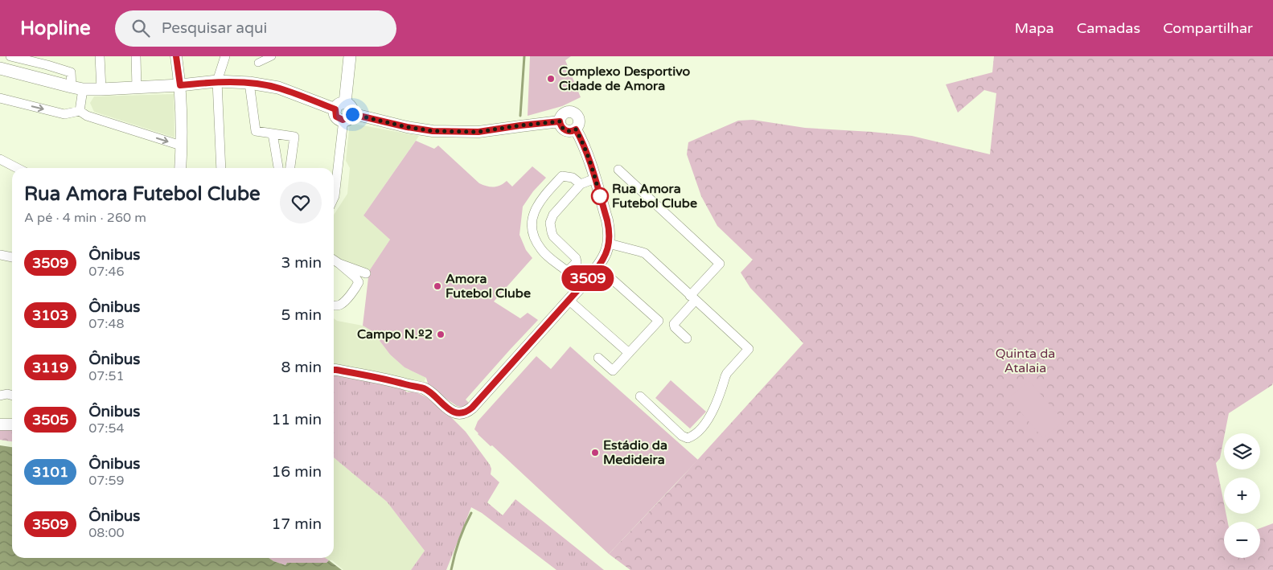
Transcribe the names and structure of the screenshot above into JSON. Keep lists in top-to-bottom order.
{
  "parks": ["Quinta da Atalaia"],
  "places": [
    "Complexo Desportivo Cidade de Amora",
    "Rua Amora Futebol Clube",
    "Amora Futebol Clube",
    "Campo N.º2",
    "Estádio da Medideira"
  ],
  "lines": ["bus line 3509"],
  "page": {
    "header": "Hopline",
    "search": "Pesquisar aqui",
    "nav": ["Mapa", "Camadas", "Compartilhar"],
    "on_map": "3509",
    "heading": ["Rua Amora Futebol Clube", "A pé · 4 min · 260 m"],
    "list": [
      {
        "mark": "3509",
        "name": "Ônibus",
        "note": "07:46",
        "value": "3 min"
      },
      {
        "mark": "3103",
        "name": "Ônibus",
        "note": "07:48",
        "value": "5 min"
      },
      {
        "mark": "3119",
        "name": "Ônibus",
        "note": "07:51",
        "value": "8 min"
      },
      {
        "mark": "3505",
        "name": "Ônibus",
        "note": "07:54",
        "value": "11 min"
      },
      {
        "mark": "3101",
        "name": "Ônibus",
        "note": "07:59",
        "value": "16 min"
      },
      {
        "mark": "3509",
        "name": "Ônibus",
        "note": "08:00",
        "value": "17 min"
      }
    ],
    "map_buttons": ["+", "−"]
  }
}
